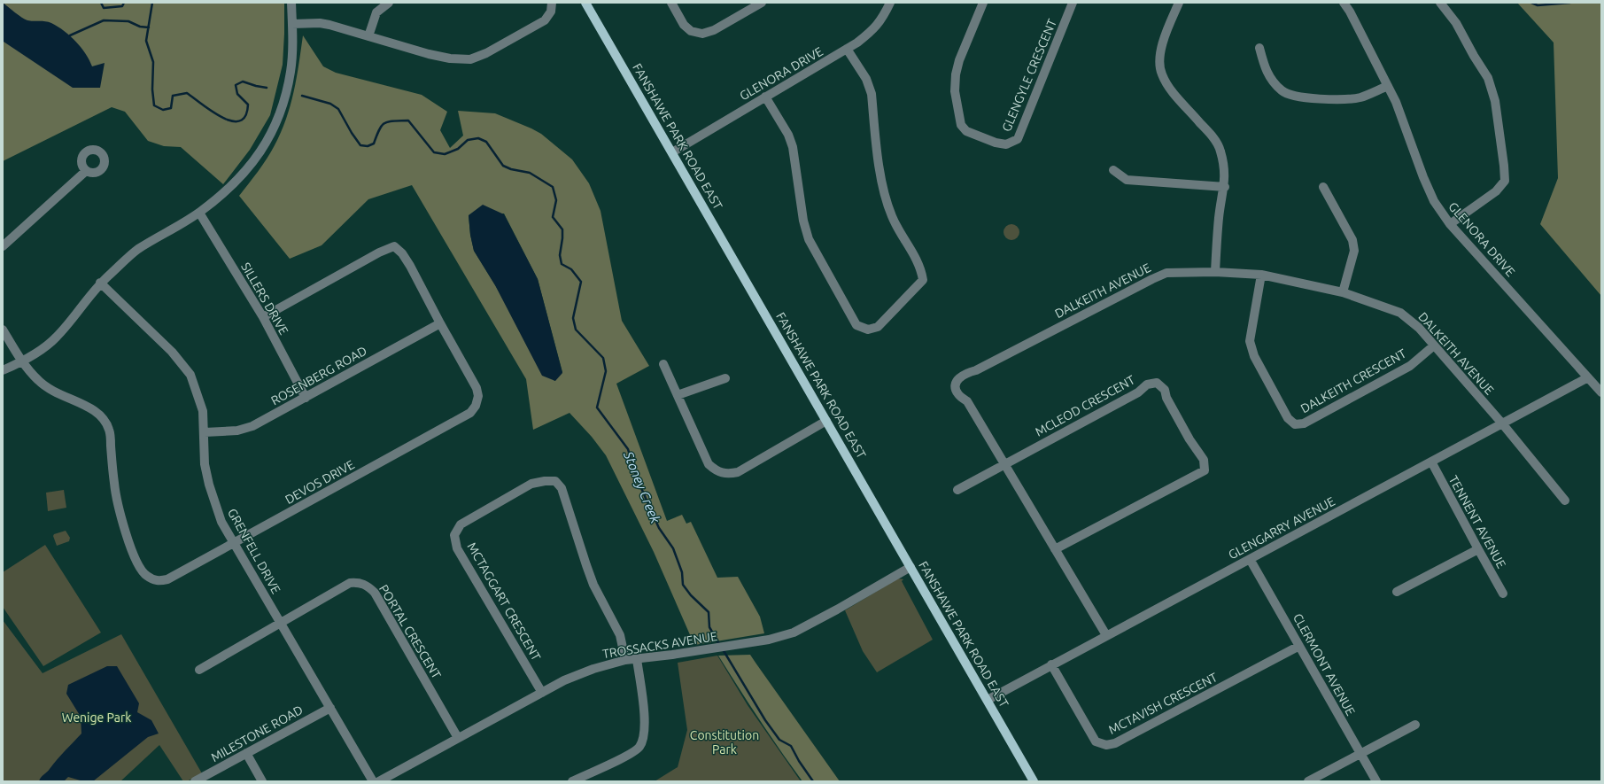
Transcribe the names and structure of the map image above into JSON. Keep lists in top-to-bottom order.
{
  "streets": {
    "main road": ["FANSHAWE PARK ROAD EAST"],
    "street": [
      "GLENORA DRIVE",
      "GLENGYLE CRESCENT",
      "DALKEITH AVENUE",
      "SILLERS DRIVE",
      "ROSENBERG ROAD",
      "DALKEITH CRESCENT",
      "MCLEOD CRESCENT",
      "DEVOS DRIVE",
      "TENNENT AVENUE",
      "GLENGARRY AVENUE",
      "GRENFELL DRIVE",
      "MCTAGGART CRESCENT",
      "PORTAL CRESCENT",
      "TROSSACKS AVENUE",
      "CLERMONT AVENUE",
      "MCTAVISH CRESCENT",
      "MILESTONE ROAD"
    ]
  },
  "crossings": [
    ["GLENORA DRIVE", "FANSHAWE PARK ROAD EAST"],
    ["GLENORA DRIVE", "GLENGARRY AVENUE"],
    ["FANSHAWE PARK ROAD EAST", "GLENGARRY AVENUE"],
    ["FANSHAWE PARK ROAD EAST", "TROSSACKS AVENUE"],
    ["DALKEITH AVENUE", "DALKEITH CRESCENT"],
    ["DALKEITH AVENUE", "MCLEOD CRESCENT"],
    ["DALKEITH AVENUE", "GLENGARRY AVENUE"],
    ["SILLERS DRIVE", "ROSENBERG ROAD"],
    ["SILLERS DRIVE", "DEVOS DRIVE"],
    ["ROSENBERG ROAD", "DEVOS DRIVE"],
    ["ROSENBERG ROAD", "GRENFELL DRIVE"],
    ["DEVOS DRIVE", "GRENFELL DRIVE"],
    ["TENNENT AVENUE", "GLENGARRY AVENUE"],
    ["GLENGARRY AVENUE", "CLERMONT AVENUE"],
    ["GLENGARRY AVENUE", "MCTAVISH CRESCENT"],
    ["GRENFELL DRIVE", "PORTAL CRESCENT"],
    ["GRENFELL DRIVE", "MILESTONE ROAD"],
    ["MCTAGGART CRESCENT", "TROSSACKS AVENUE"],
    ["PORTAL CRESCENT", "TROSSACKS AVENUE"],
    ["CLERMONT AVENUE", "MCTAVISH CRESCENT"]
  ],
  "water": ["Stoney Creek"],
  "parks": ["Wenige Park", "Constitution Park"]
}
